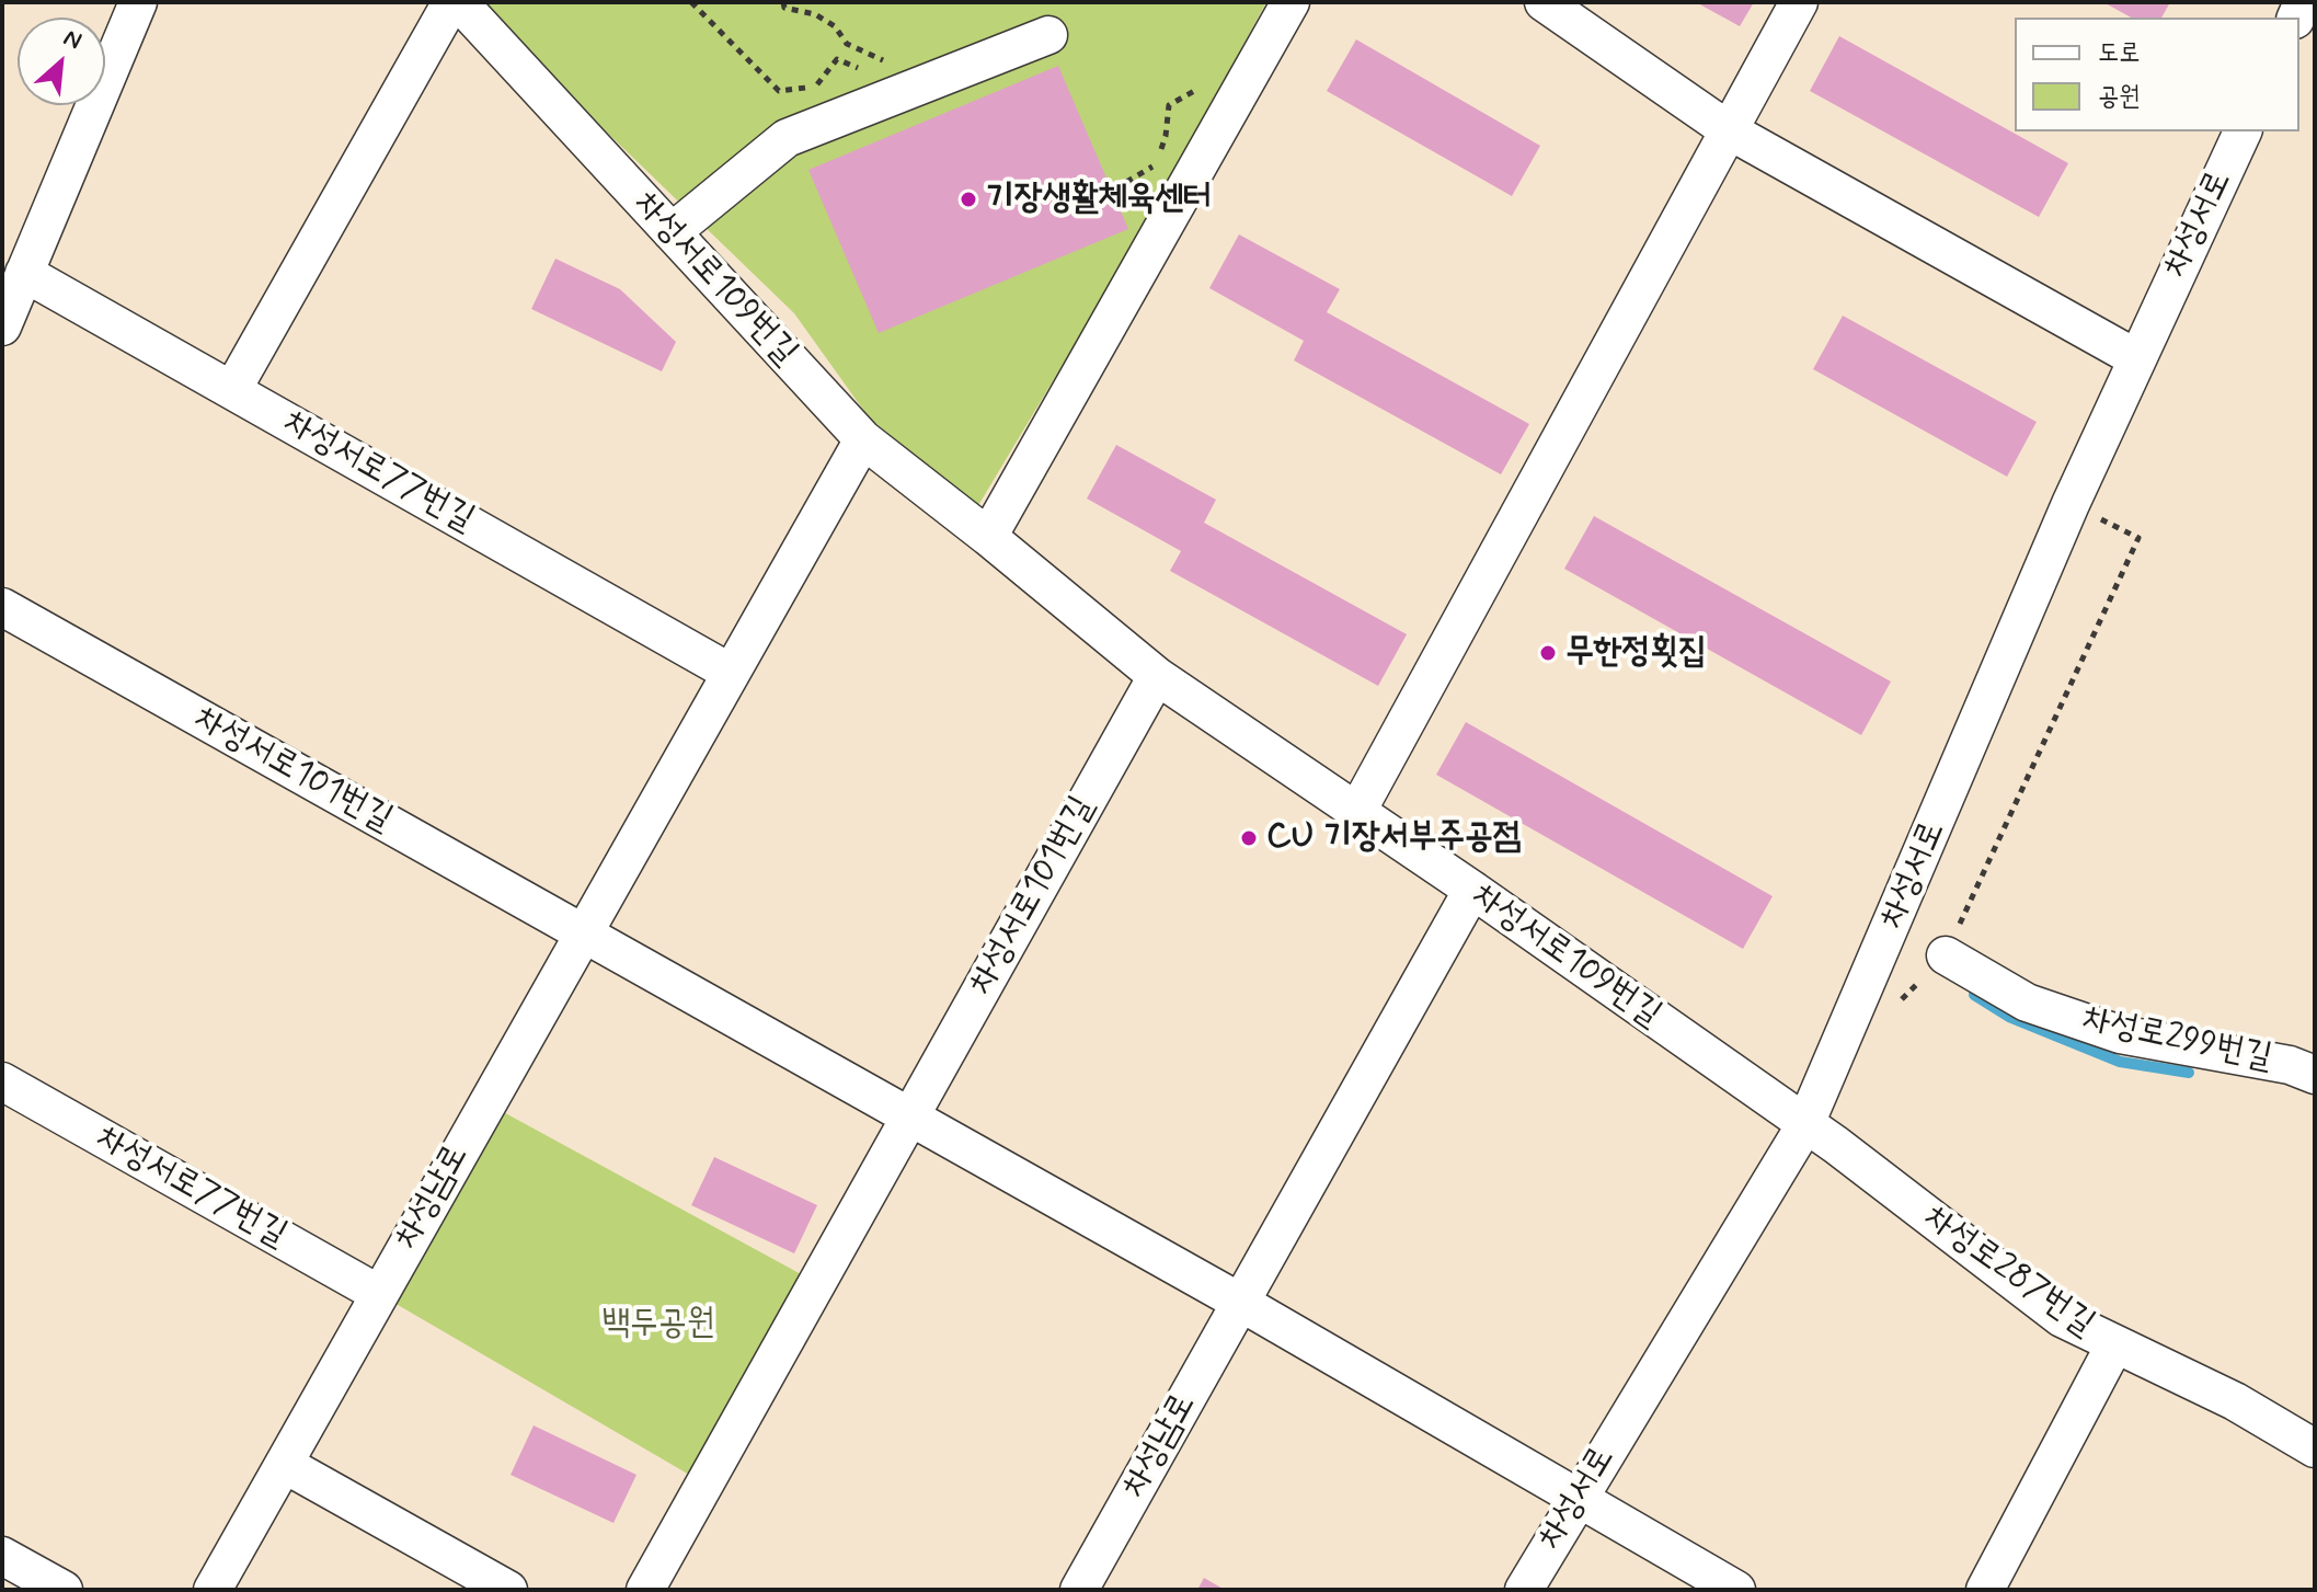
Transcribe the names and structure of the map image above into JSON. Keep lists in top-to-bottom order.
{
  "streets": {
    "street": [
      "차성서로",
      "차성서로109번길",
      "차성서로77번길",
      "차성서로101번길",
      "차성로299번길",
      "차성남로",
      "차성로287번길"
    ]
  },
  "crossings": [
    ["차성서로", "차성서로109번길"],
    ["차성서로", "차성서로101번길"],
    ["차성서로", "차성로287번길"],
    ["차성서로109번길", "차성서로101번길"],
    ["차성서로109번길", "차성로287번길"],
    ["차성서로77번길", "차성남로"],
    ["차성서로101번길", "차성남로"]
  ],
  "parks": ["백두공원"],
  "places": ["기장생활체육센터", "무한정횟집", "CU 기장서부주공점"],
  "legend": ["도로", "공원"],
  "north": "top right"
}
